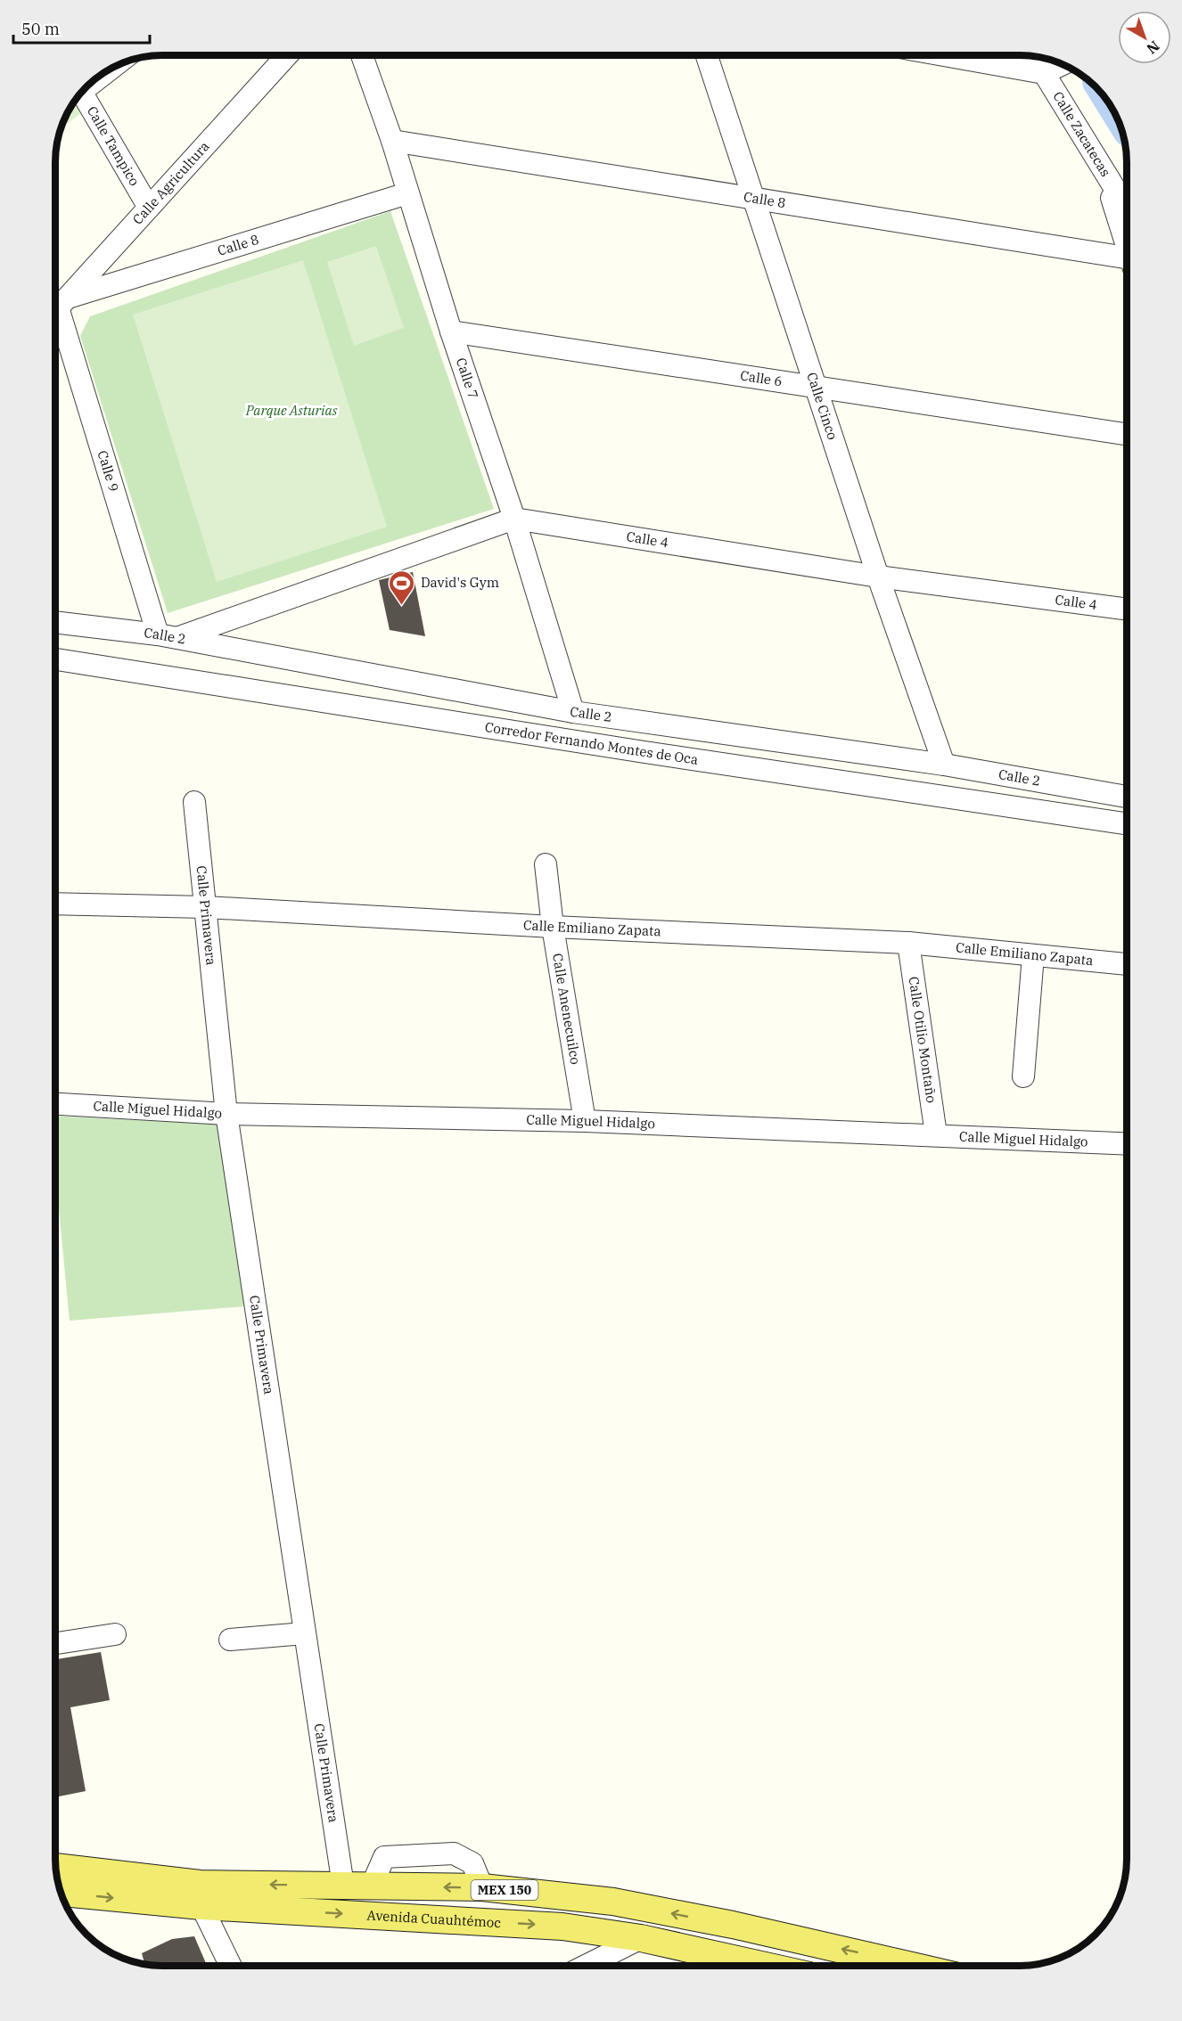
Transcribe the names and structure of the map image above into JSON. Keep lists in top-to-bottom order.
{
  "streets": {
    "main road": ["MEX 150", "Avenida Cuauhtémoc"],
    "street": [
      "Calle Zacatecas",
      "Calle Tampico",
      "Calle Agricultura",
      "Calle 8",
      "Calle 7",
      "Calle 6",
      "Calle Cinco",
      "Calle 9",
      "Calle 4",
      "Calle 2",
      "Corredor Fernando Montes de Oca",
      "Calle Primavera",
      "Calle Emiliano Zapata",
      "Calle Anenecuilco",
      "Calle Otilio Montaño",
      "Calle Miguel Hidalgo"
    ]
  },
  "crossings": [
    ["Calle Tampico", "Calle Agricultura"],
    ["Calle Agricultura", "Calle 8"],
    ["Calle Agricultura", "Calle 9"],
    ["Calle 8", "Calle 7"],
    ["Calle 8", "Calle Cinco"],
    ["Calle 8", "Calle 9"],
    ["Calle 7", "Calle 6"],
    ["Calle 7", "Calle 4"],
    ["Calle 7", "Calle 2"],
    ["Calle 6", "Calle Cinco"],
    ["Calle Cinco", "Calle 4"],
    ["Calle Cinco", "Calle 2"],
    ["Calle 9", "Calle 4"],
    ["Calle 9", "Calle 2"],
    ["Calle 4", "Calle 2"],
    ["Calle Primavera", "Calle Emiliano Zapata"],
    ["Calle Primavera", "Calle Miguel Hidalgo"],
    ["Calle Primavera", "MEX 150"],
    ["Calle Emiliano Zapata", "Calle Anenecuilco"],
    ["Calle Emiliano Zapata", "Calle Otilio Montaño"],
    ["Calle Anenecuilco", "Calle Miguel Hidalgo"],
    ["Calle Otilio Montaño", "Calle Miguel Hidalgo"]
  ],
  "parks": ["Parque Asturias"],
  "places": {
    "sports": ["David's Gym"]
  },
  "scale_bar": "50 m",
  "north": "bottom right"
}
